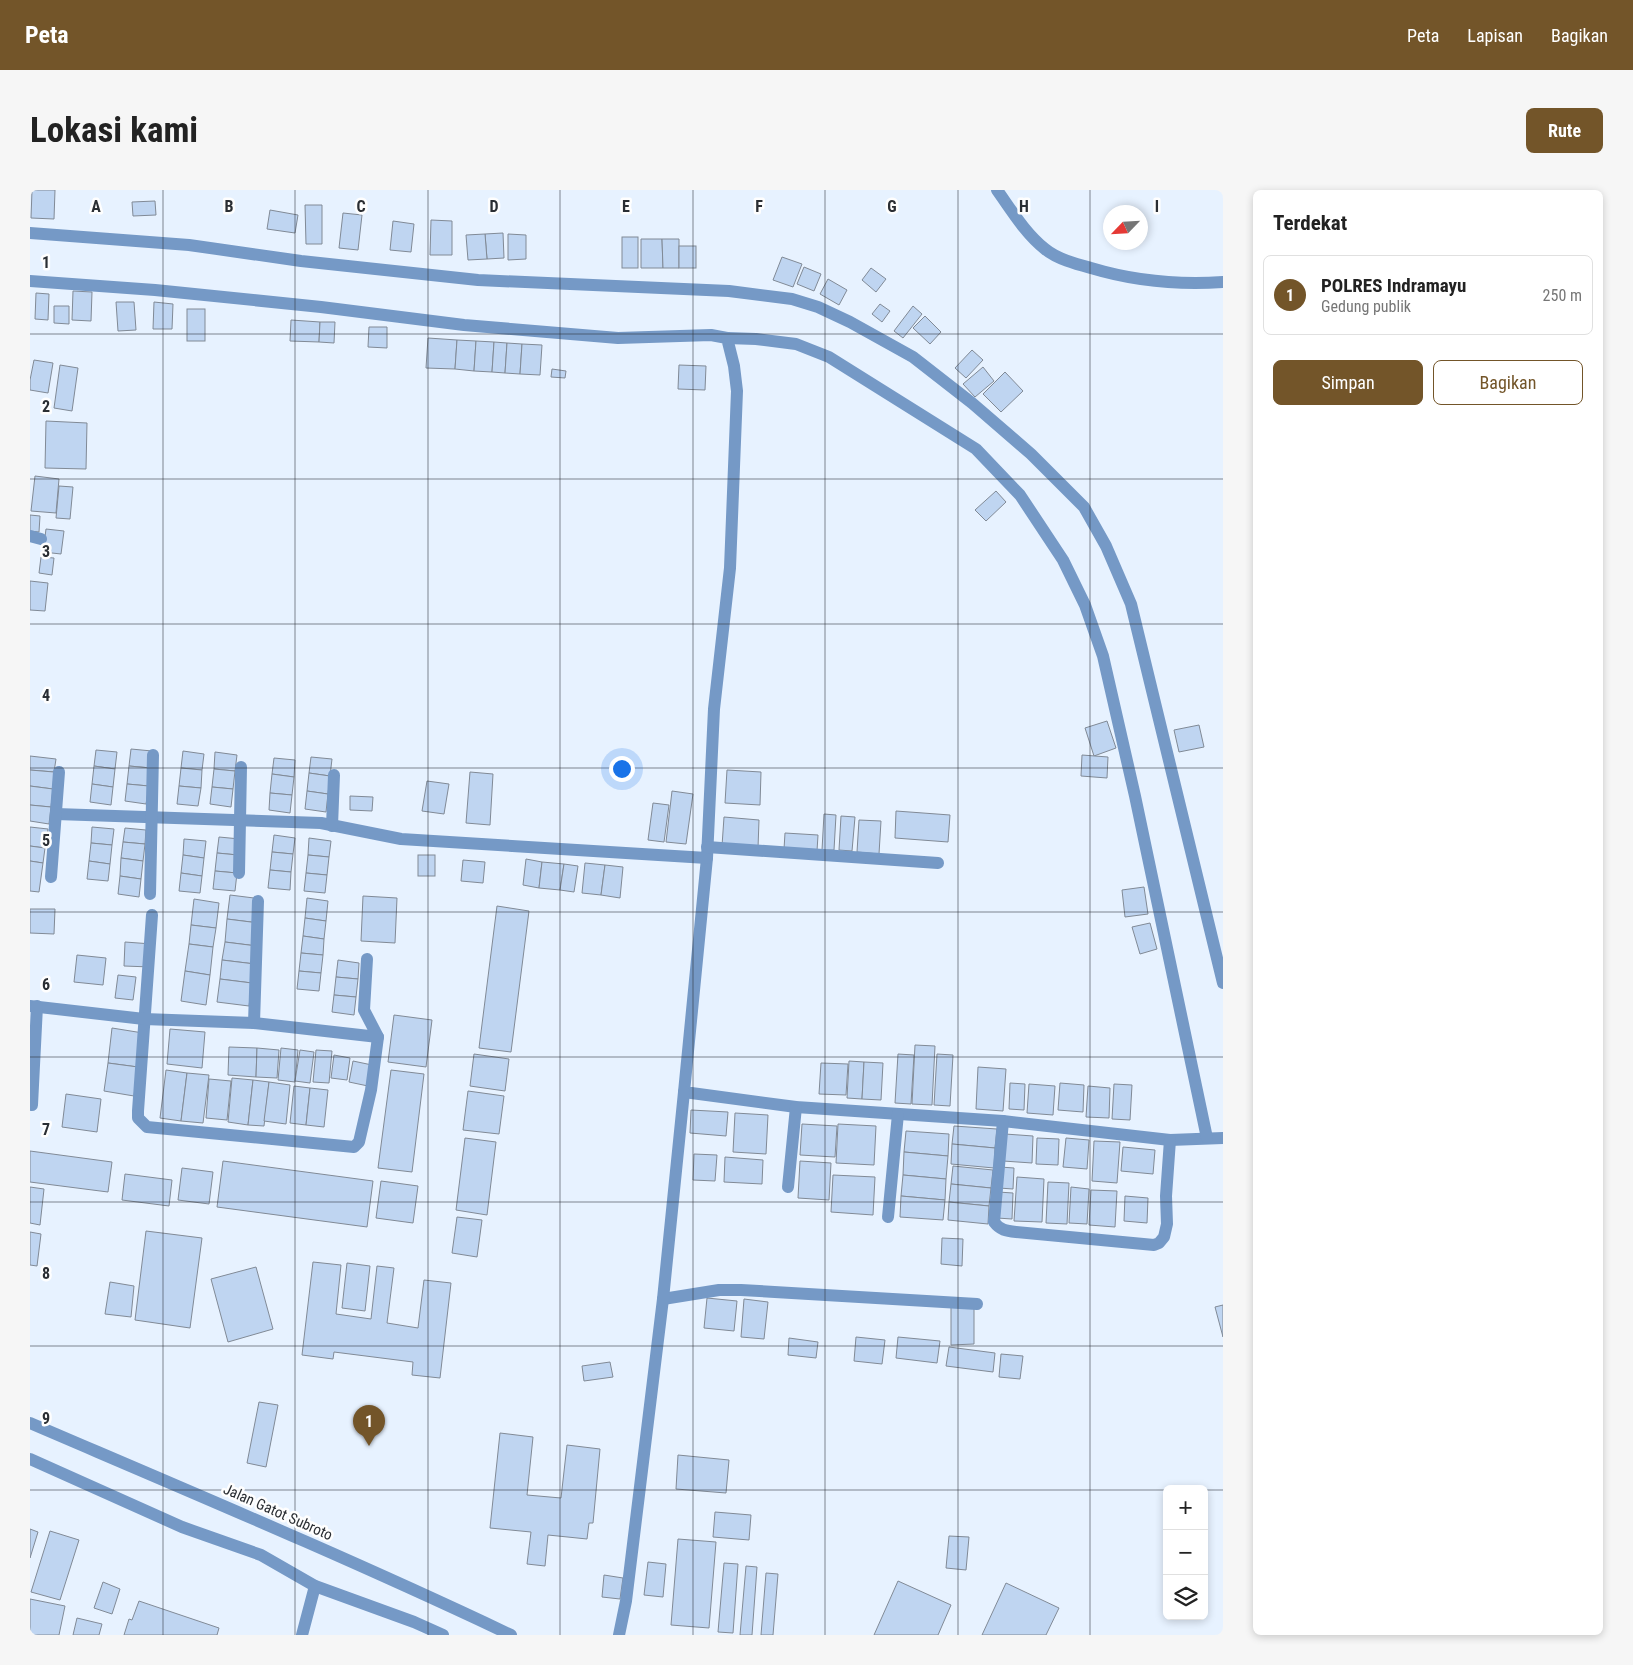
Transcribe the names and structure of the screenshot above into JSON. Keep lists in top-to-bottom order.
{
  "streets": {
    "street": ["Jalan Gatot Subroto"]
  },
  "north": "bottom left",
  "page": {
    "header": "Peta",
    "nav": ["Peta", "Lapisan", "Bagikan"],
    "buttons": [
      "Rute",
      ["Simpan", "Bagikan"]
    ],
    "title": "Lokasi kami",
    "heading": "Terdekat",
    "list": [
      {
        "mark": "1",
        "name": "POLRES Indramayu",
        "note": "Gedung publik",
        "value": "250 m"
      }
    ],
    "pins": "1",
    "map_buttons": ["+", "−"]
  },
  "grid": {
    "columns": [
      "A",
      "B",
      "C",
      "D",
      "E",
      "F",
      "G",
      "H",
      "I"
    ],
    "rows": [
      "1",
      "2",
      "3",
      "4",
      "5",
      "6",
      "7",
      "8",
      "9"
    ]
  }
}
